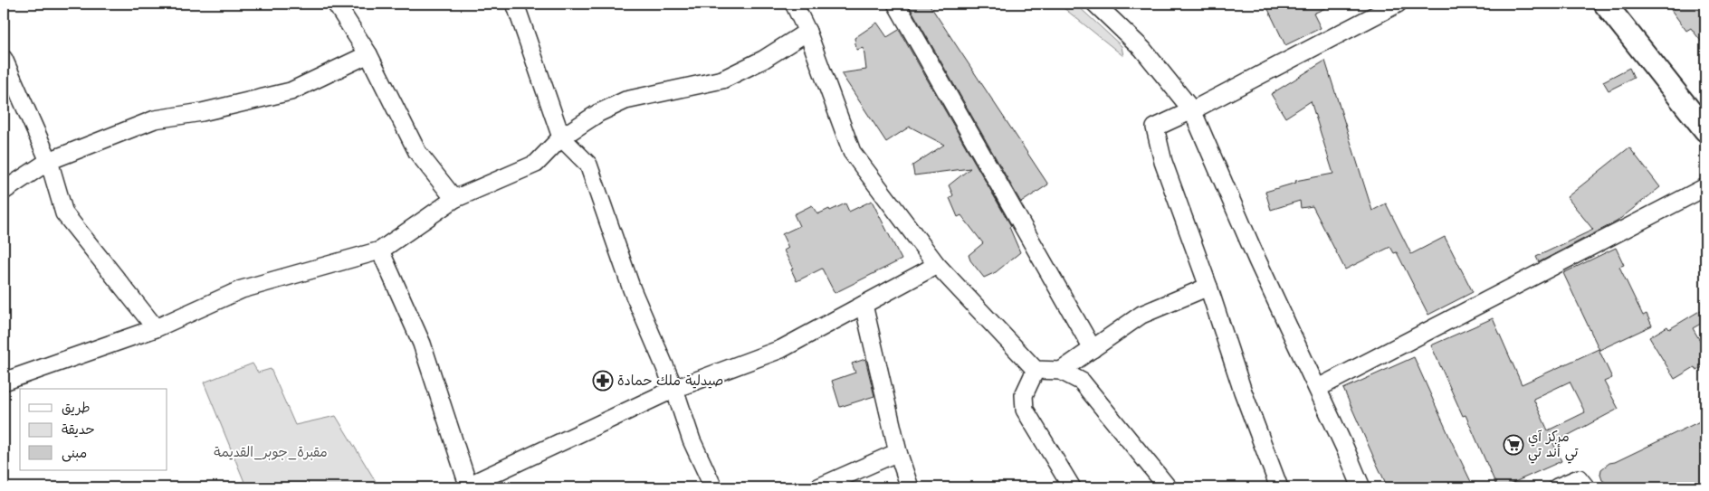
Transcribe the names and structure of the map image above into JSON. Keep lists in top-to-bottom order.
{
  "parks": ["مقبرة_جوبر_القديمة"],
  "places": {
    "pharmacy": ["صيدلية ملك حمادة"],
    "supermarket": ["مركز آي تي أند تي"]
  },
  "legend": ["طريق", "حديقة", "مبنى"]
}
